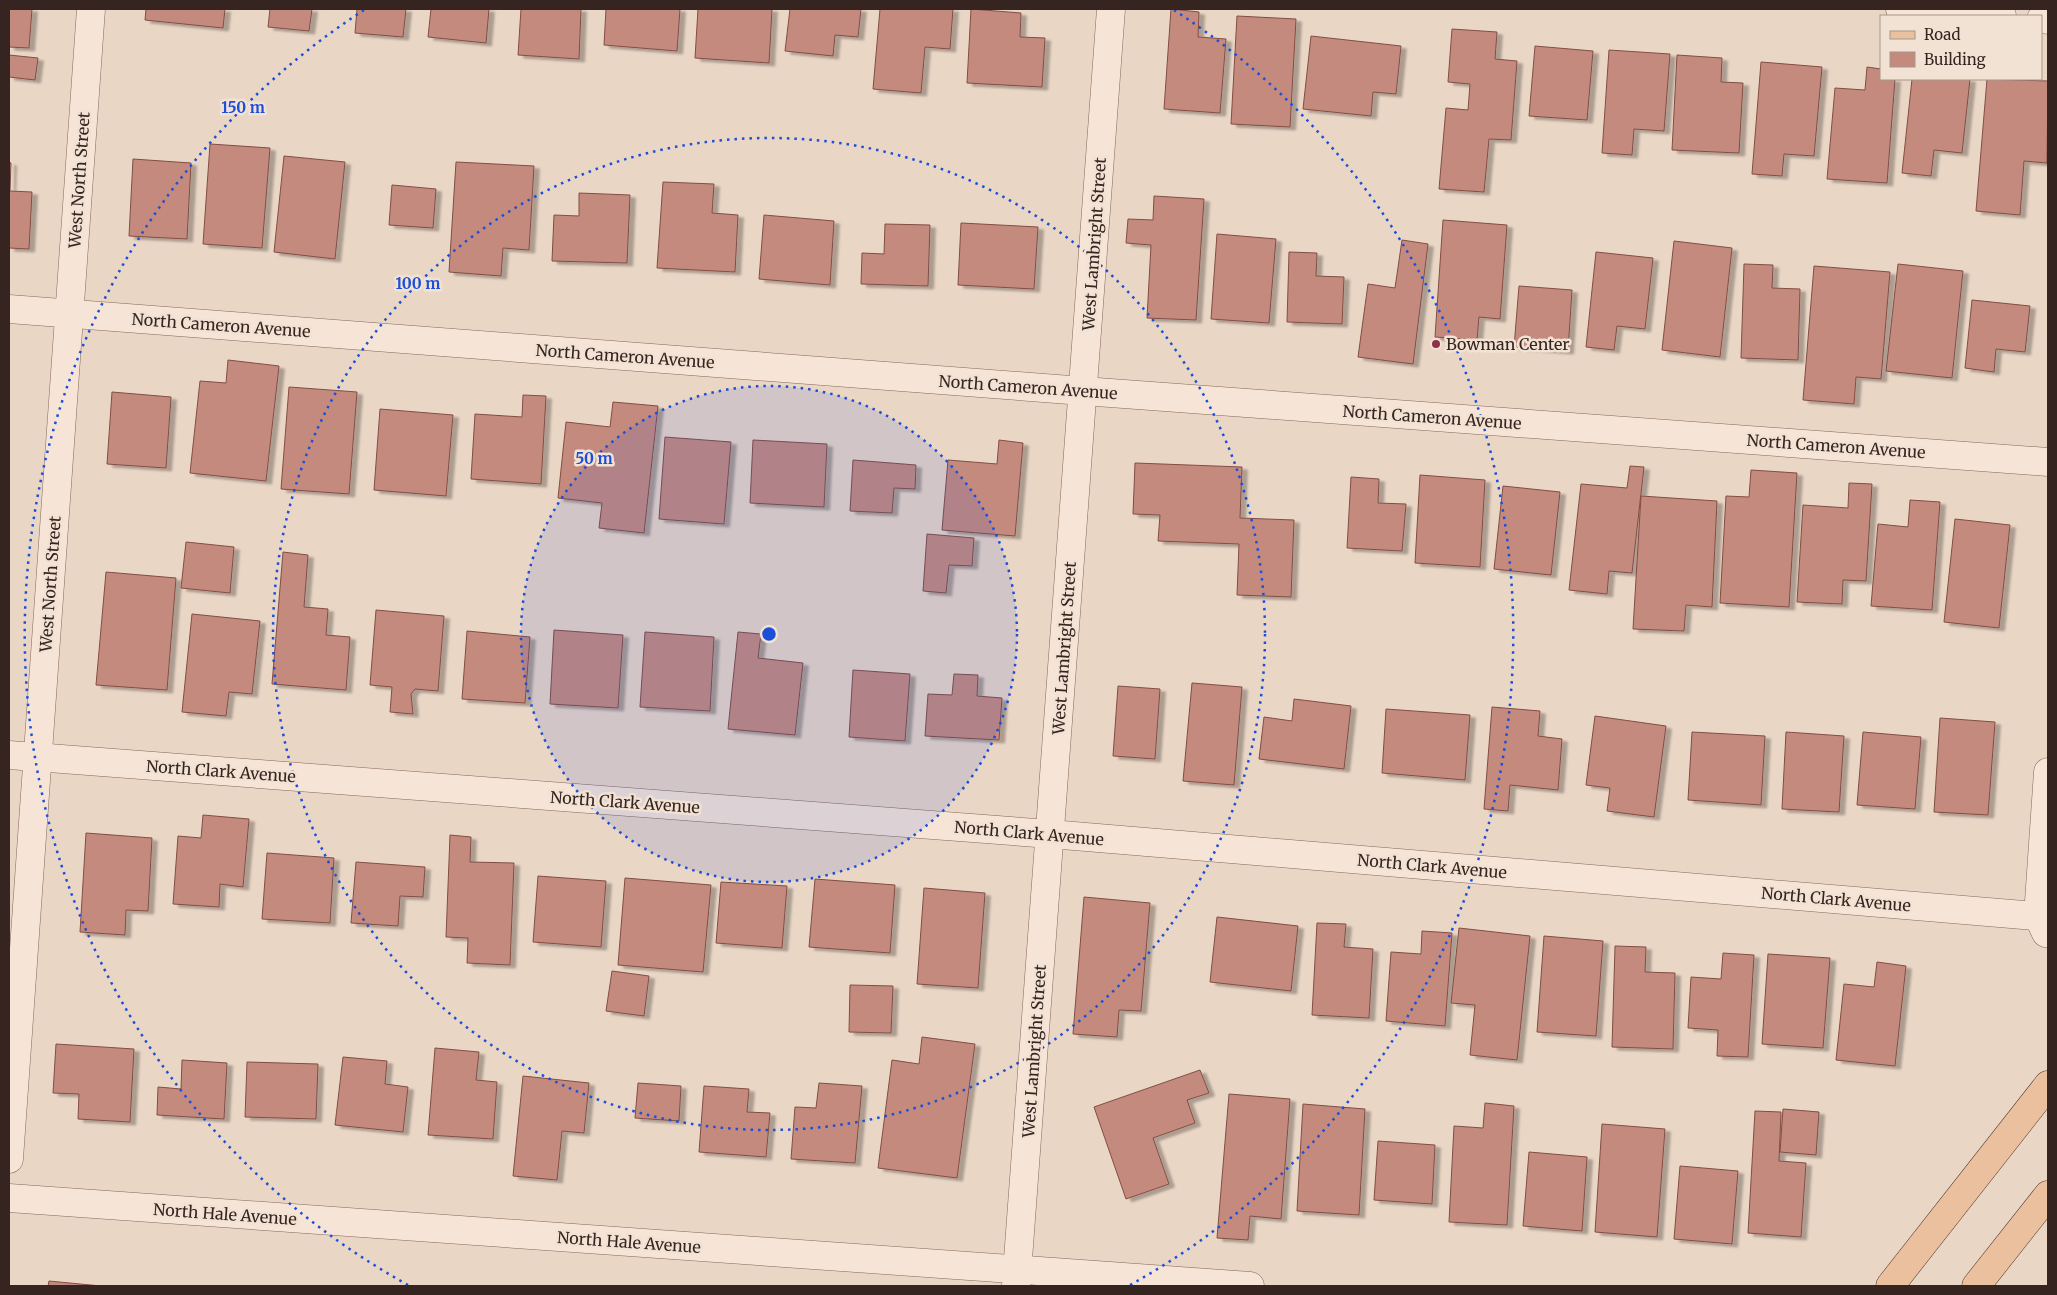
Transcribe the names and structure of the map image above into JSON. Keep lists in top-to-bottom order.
{
  "streets": {
    "street": [
      "West North Street",
      "West Lambright Street",
      "North Cameron Avenue",
      "North Clark Avenue",
      "North Hale Avenue"
    ]
  },
  "crossings": [
    ["West North Street", "North Cameron Avenue"],
    ["West North Street", "North Clark Avenue"],
    ["West Lambright Street", "North Cameron Avenue"],
    ["West Lambright Street", "North Clark Avenue"],
    ["West Lambright Street", "North Hale Avenue"]
  ],
  "places": ["Bowman Center"],
  "legend": ["Road", "Building"],
  "rings": ["150 m", "100 m", "50 m"]
}
